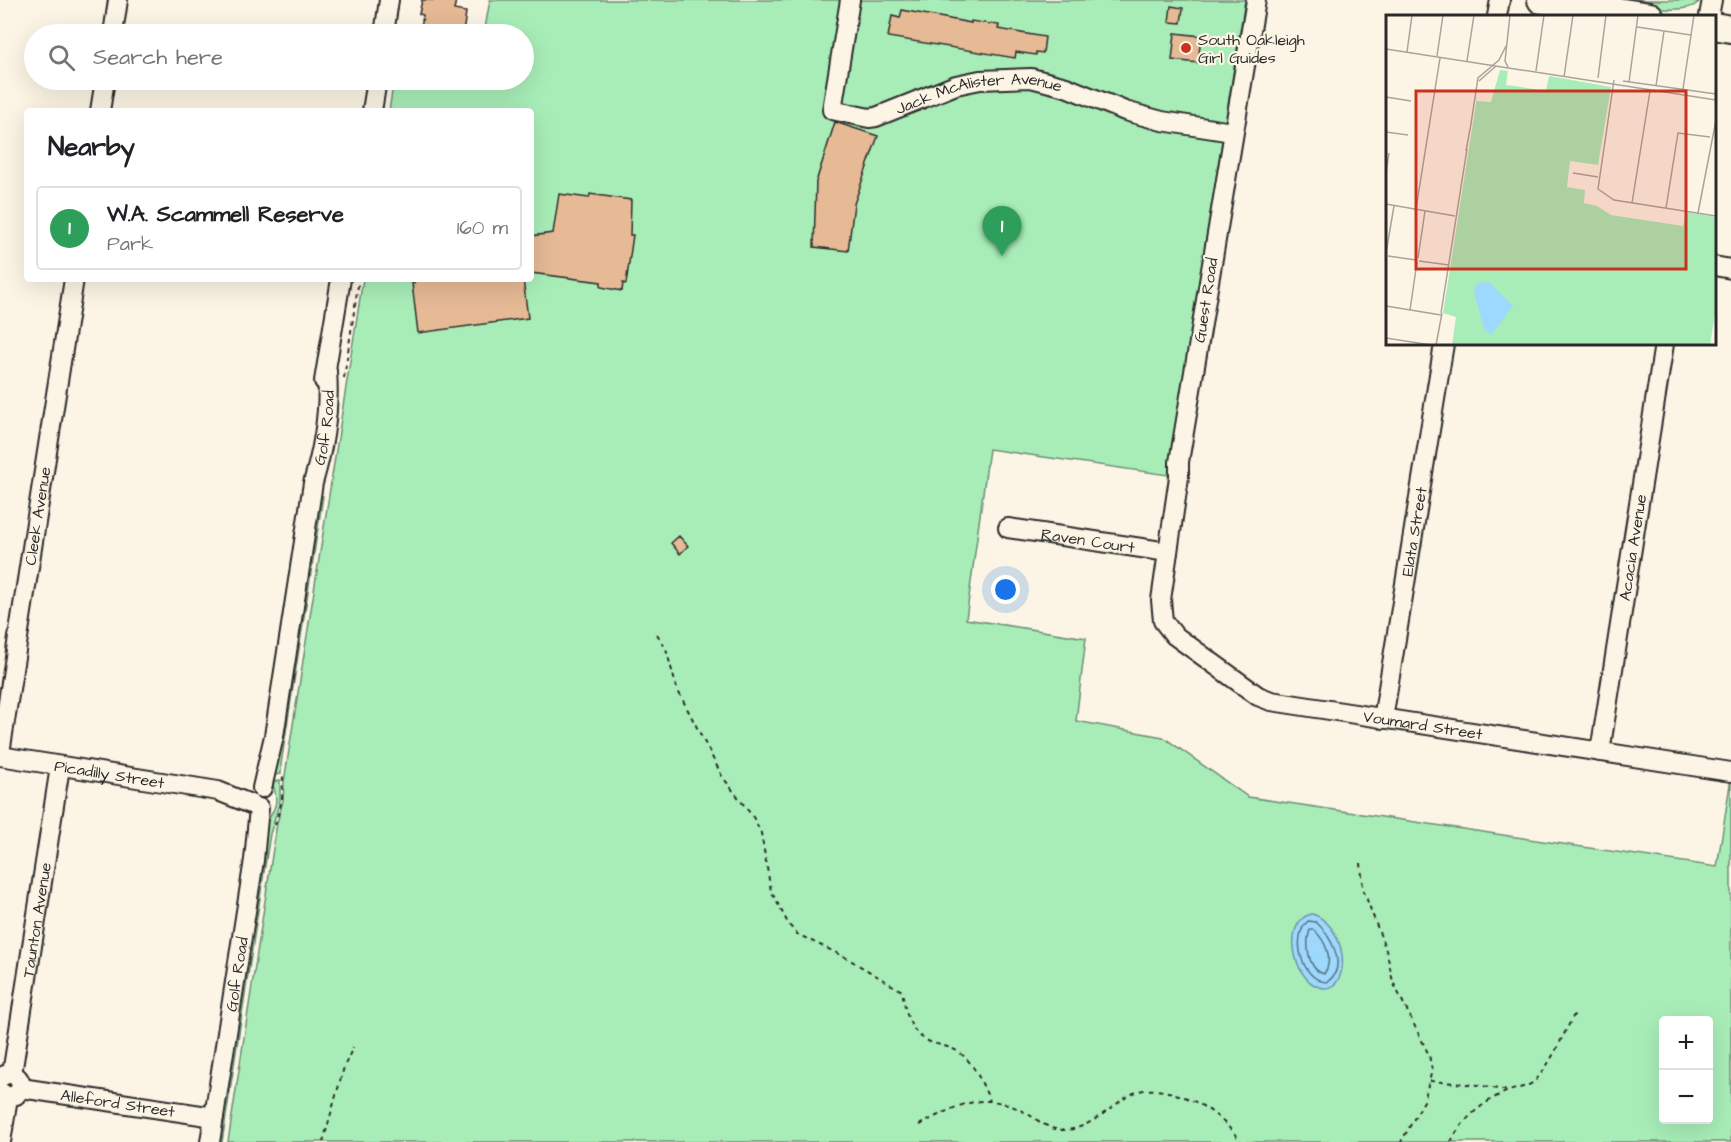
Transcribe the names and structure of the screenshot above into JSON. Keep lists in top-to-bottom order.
{
  "streets": {
    "street": [
      "Jack McAlister Avenue",
      "Guest Road",
      "Golf Road",
      "Cleek Avenue",
      "Elata Street",
      "Raven Court",
      "Acacia Avenue",
      "Voumard Street",
      "Picadilly Street",
      "Taunton Avenue",
      "Alleford Street"
    ]
  },
  "crossings": [
    ["Jack McAlister Avenue", "Guest Road"],
    ["Guest Road", "Raven Court"],
    ["Guest Road", "Voumard Street"],
    ["Golf Road", "Picadilly Street"],
    ["Golf Road", "Alleford Street"],
    ["Cleek Avenue", "Picadilly Street"],
    ["Elata Street", "Voumard Street"],
    ["Acacia Avenue", "Voumard Street"],
    ["Picadilly Street", "Taunton Avenue"],
    ["Taunton Avenue", "Alleford Street"]
  ],
  "places": ["South Oakleigh Girl Guides"],
  "page": {
    "search": "Search here",
    "heading": "Nearby",
    "list": [
      {
        "mark": "1",
        "name": "W.A. Scammell Reserve",
        "note": "Park",
        "value": "160 m"
      }
    ],
    "pins": "1",
    "map_buttons": ["+", "−"]
  }
}
